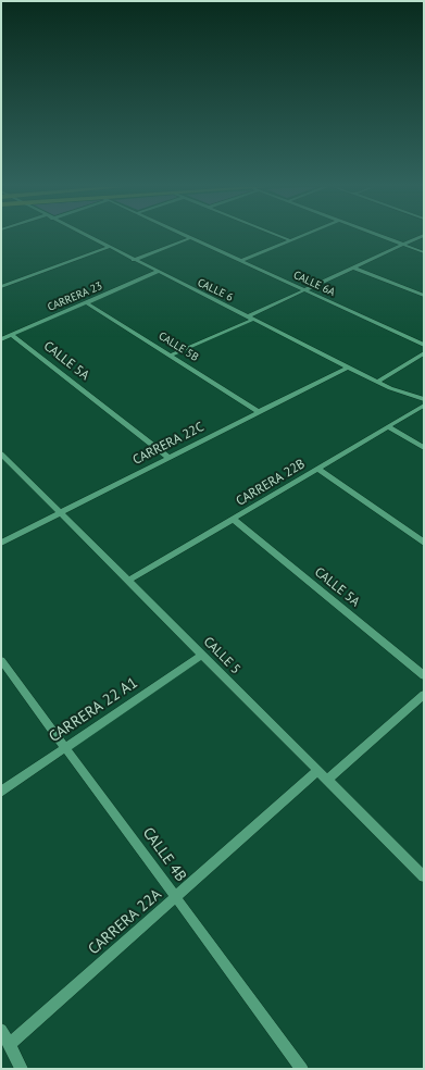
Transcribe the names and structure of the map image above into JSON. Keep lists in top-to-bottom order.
{
  "streets": {
    "street": [
      "CALLE 6A",
      "CALLE 6",
      "CARRERA 23",
      "CALLE 5B",
      "CALLE 5A",
      "CARRERA 22C",
      "CARRERA 22B",
      "CALLE 5",
      "CARRERA 22 A1",
      "CALLE 4B",
      "CARRERA 22A"
    ]
  },
  "crossings": [
    ["CALLE 6", "CARRERA 23"],
    ["CALLE 6", "CARRERA 22C"],
    ["CARRERA 23", "CALLE 5B"],
    ["CARRERA 23", "CALLE 5A"],
    ["CALLE 5B", "CARRERA 22C"],
    ["CALLE 5A", "CARRERA 22C"],
    ["CALLE 5A", "CARRERA 22B"],
    ["CARRERA 22C", "CALLE 5"],
    ["CARRERA 22B", "CALLE 5"],
    ["CALLE 5", "CARRERA 22 A1"],
    ["CALLE 5", "CARRERA 22A"],
    ["CARRERA 22 A1", "CALLE 4B"],
    ["CALLE 4B", "CARRERA 22A"]
  ]
}
